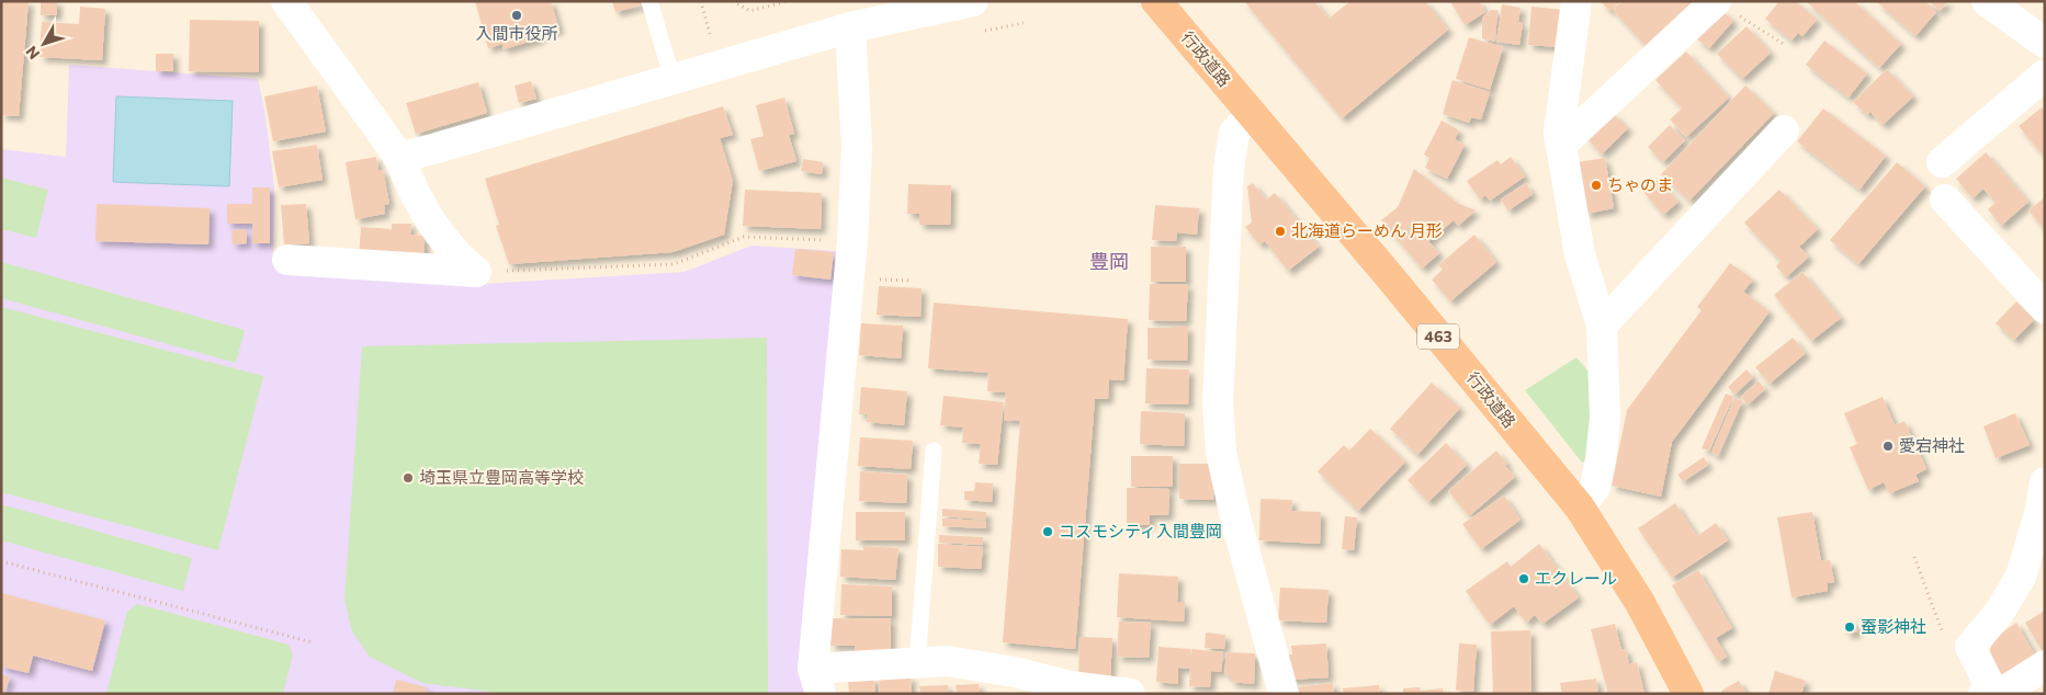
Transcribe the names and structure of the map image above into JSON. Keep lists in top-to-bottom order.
{
  "streets": {
    "highway": ["行政道路", "463"]
  },
  "districts": ["豊岡"],
  "places": [
    "入間市役所",
    "ちゃのま",
    "北海道らーめん 月形",
    "愛宕神社",
    "埼玉県立豊岡高等学校",
    "コスモシティ入間豊岡",
    "エクレール",
    "蚕影神社"
  ],
  "north": "bottom left"
}
